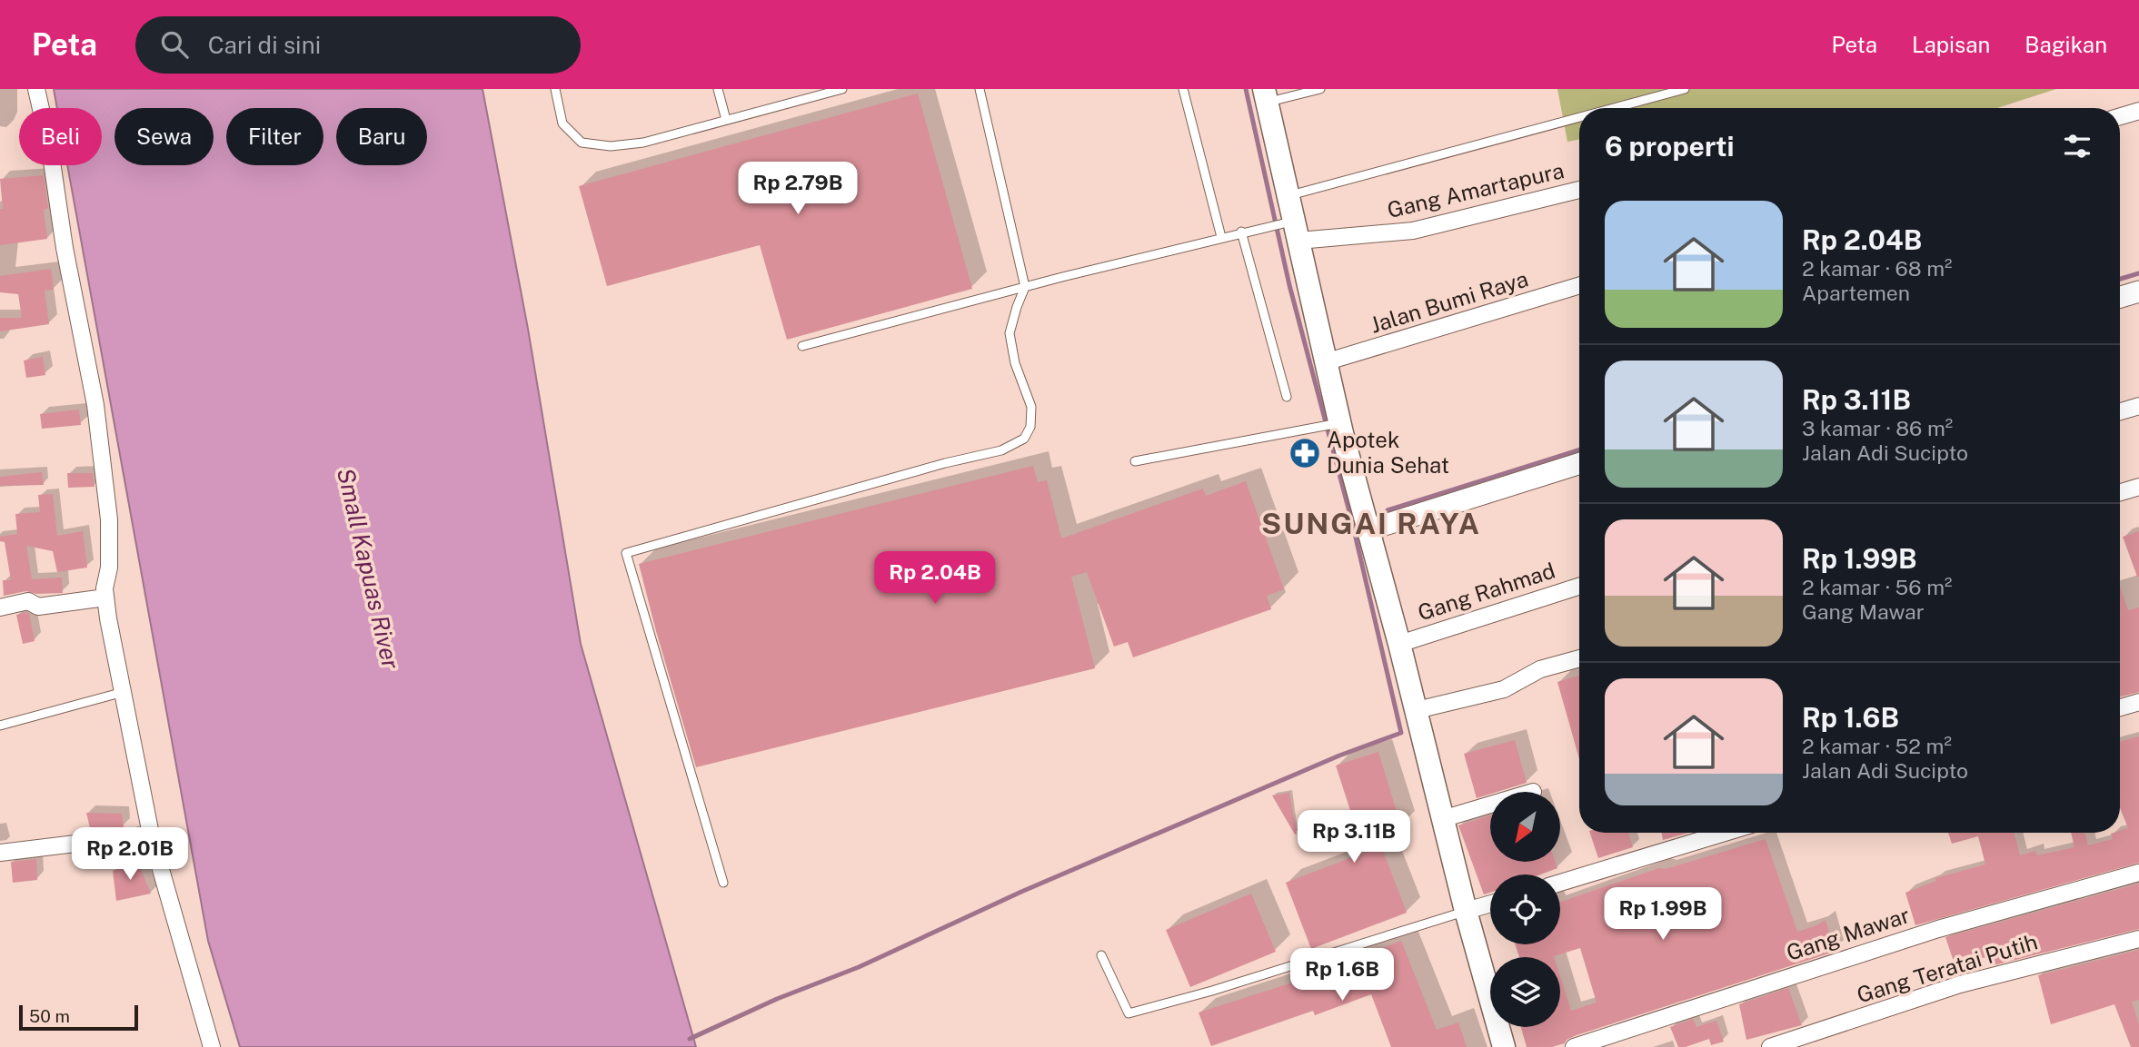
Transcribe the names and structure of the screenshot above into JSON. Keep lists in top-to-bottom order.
{
  "streets": {
    "street": [
      "Gang Amartapura",
      "Jalan Bumi Raya",
      "Gang Rahmad",
      "Gang Mawar",
      "Gang Teratai Putih"
    ]
  },
  "districts": ["SUNGAI RAYA"],
  "water": ["Small Kapuas River"],
  "places": {
    "pharmacy": ["Apotek Dunia Sehat"]
  },
  "scale_bar": "50 m",
  "north": "bottom left",
  "page": {
    "header": "Peta",
    "search": "Cari di sini",
    "nav": ["Peta", "Lapisan", "Bagikan"],
    "chip": [
      "Beli",
      "Sewa",
      "Filter",
      "Baru"
    ],
    "heading": "6 properti",
    "price": [
      "Rp 2.79B",
      "Rp 2.04B",
      "Rp 3.11B",
      "Rp 2.01B",
      "Rp 1.99B",
      "Rp 1.6B"
    ],
    "list": [
      {
        "name": "Rp 2.04B",
        "note": "2 kamar · 68 m² · Apartemen"
      },
      {
        "name": "Rp 3.11B",
        "note": "3 kamar · 86 m² · Jalan Adi Sucipto"
      },
      {
        "name": "Rp 1.99B",
        "note": "2 kamar · 56 m² · Gang Mawar"
      },
      {
        "name": "Rp 1.6B",
        "note": "2 kamar · 52 m² · Jalan Adi Sucipto"
      }
    ],
    "scale": "50 m"
  }
}
